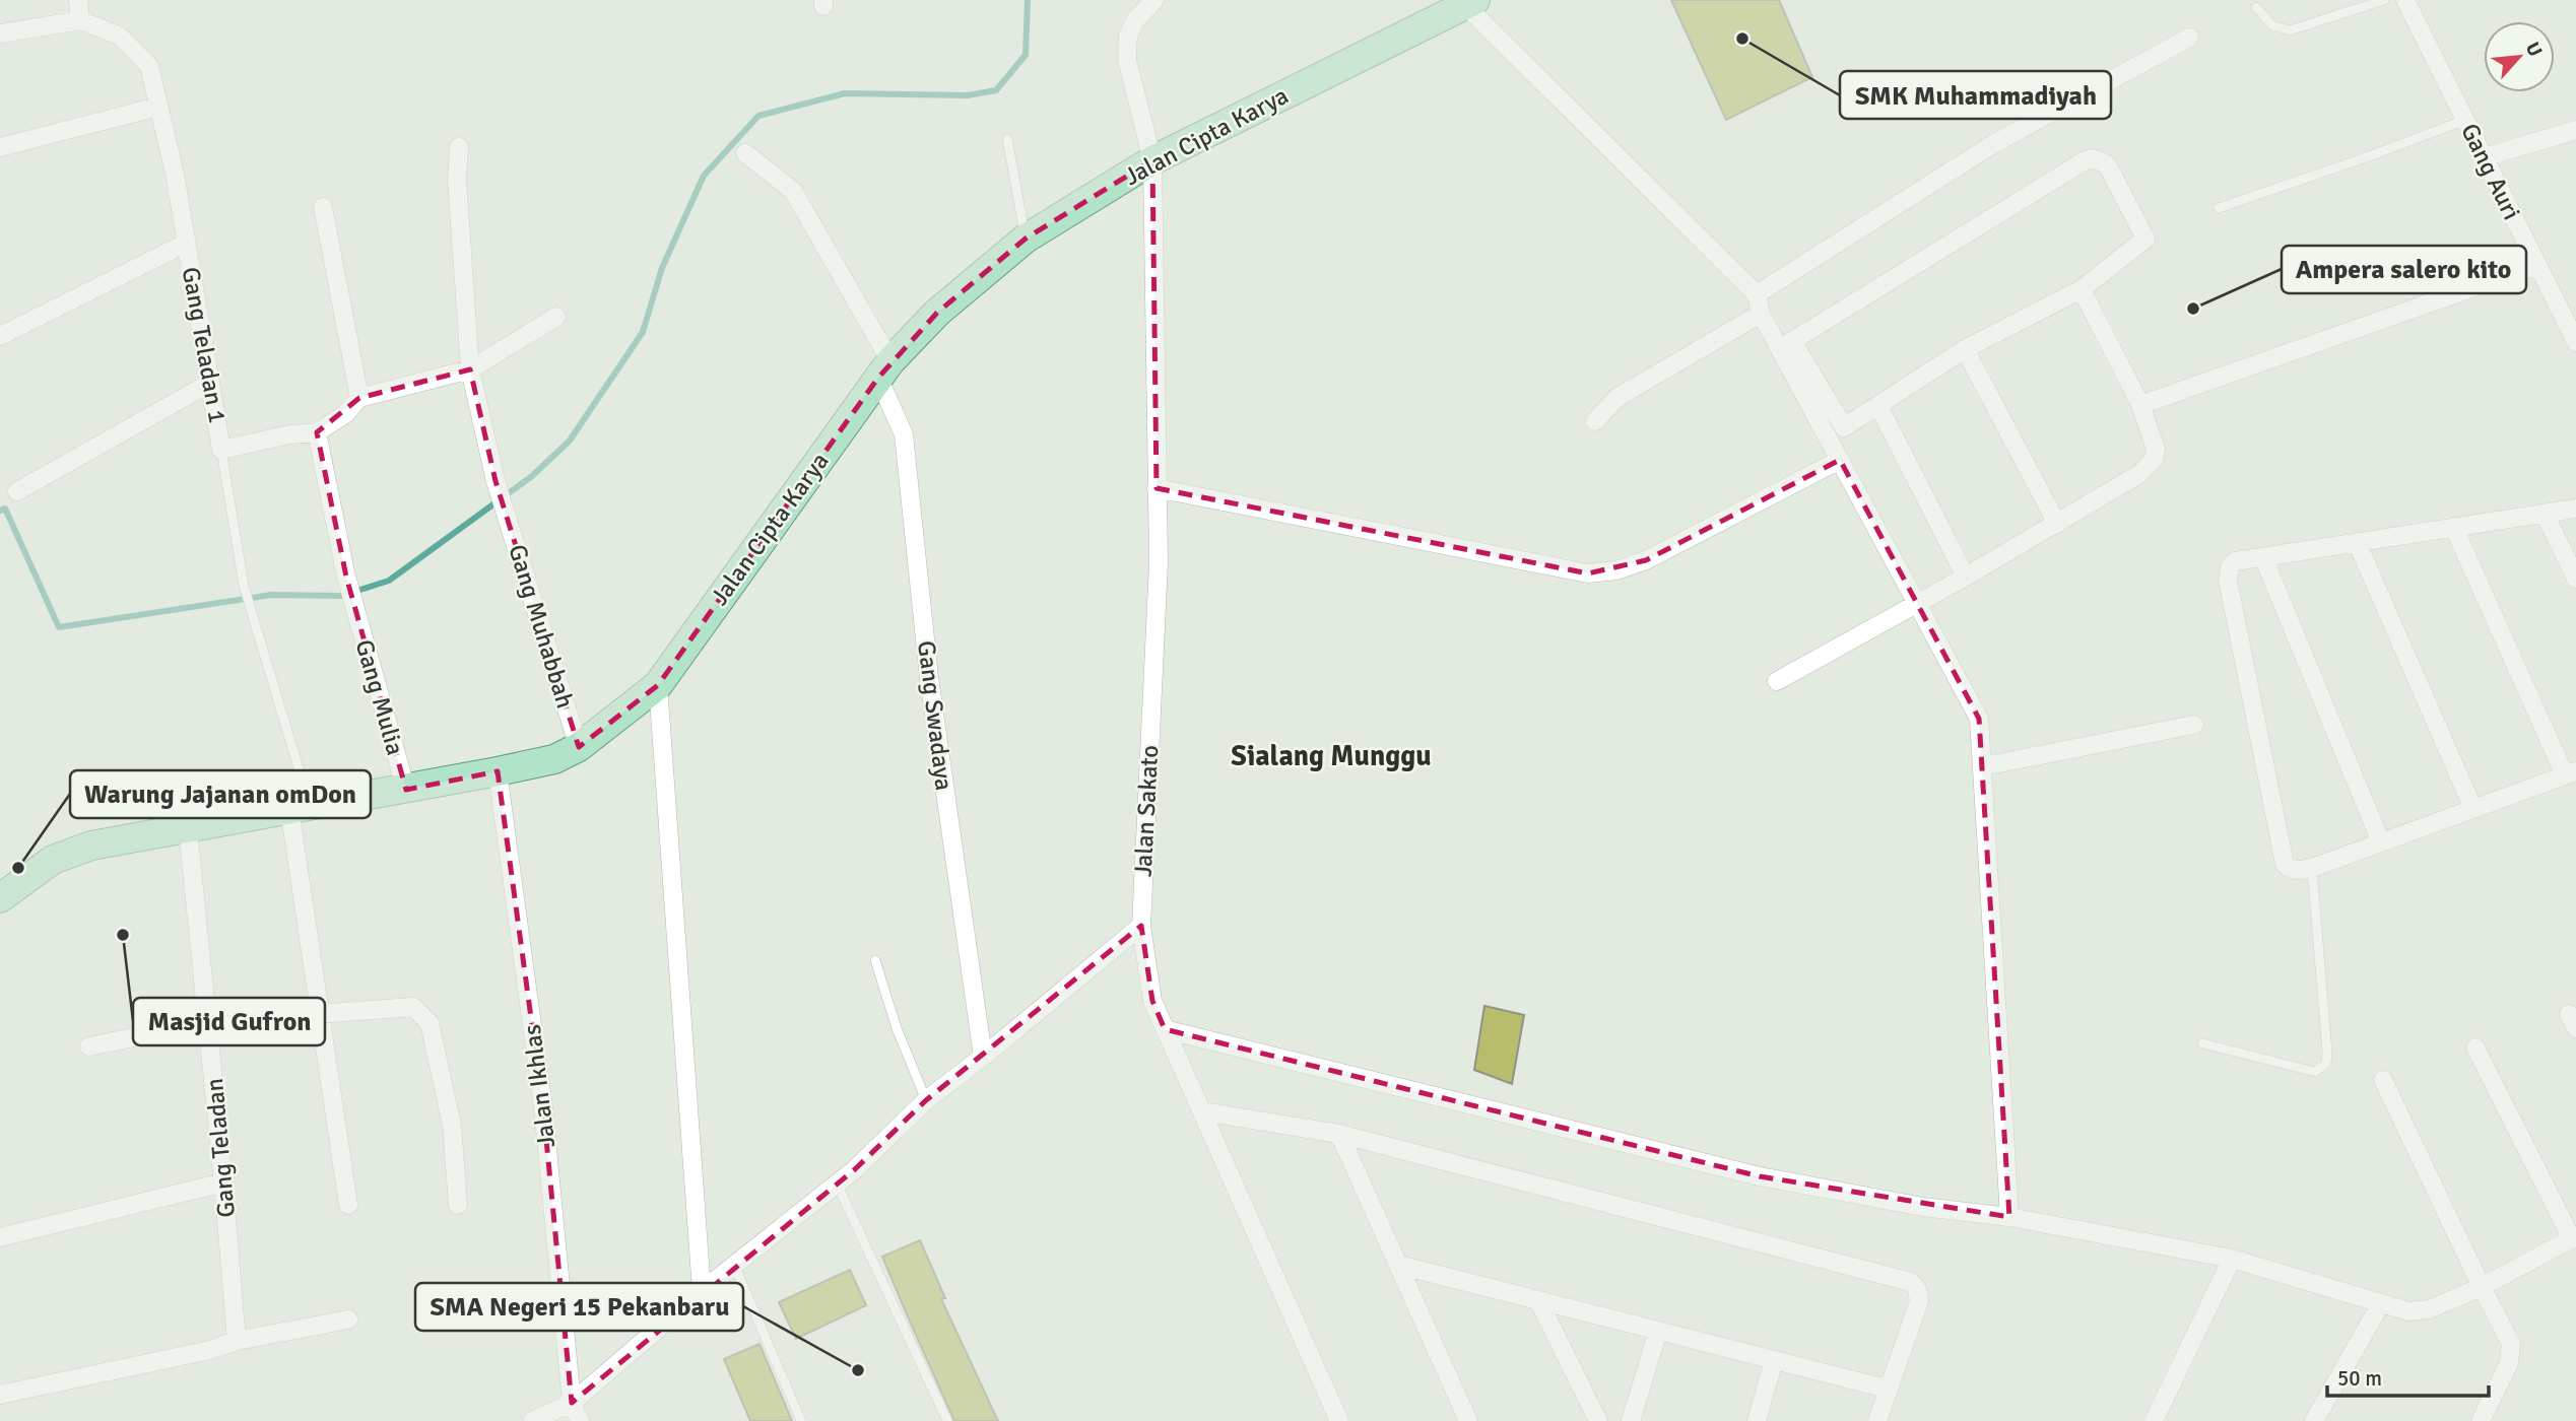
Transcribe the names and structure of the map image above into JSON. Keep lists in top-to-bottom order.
{
  "streets": {
    "main road": ["Jalan Cipta Karya"],
    "street": [
      "Gang Auri",
      "Gang Teladan 1",
      "Gang Muhabbah",
      "Gang Mulia",
      "Gang Swadaya",
      "Jalan Sakato",
      "Jalan Ikhlas",
      "Gang Teladan"
    ]
  },
  "crossings": [
    ["Jalan Cipta Karya", "Gang Teladan 1"],
    ["Jalan Cipta Karya", "Gang Muhabbah"],
    ["Jalan Cipta Karya", "Gang Mulia"],
    ["Jalan Cipta Karya", "Gang Swadaya"],
    ["Jalan Cipta Karya", "Jalan Sakato"],
    ["Jalan Cipta Karya", "Jalan Ikhlas"],
    ["Jalan Cipta Karya", "Gang Teladan"]
  ],
  "districts": ["Sialang Munggu"],
  "places": [
    "SMK Muhammadiyah",
    "Ampera salero kito",
    "Warung Jajanan omDon",
    "Masjid Gufron",
    "SMA Negeri 15 Pekanbaru"
  ],
  "scale_bar": "50 m",
  "north": "top right"
}
